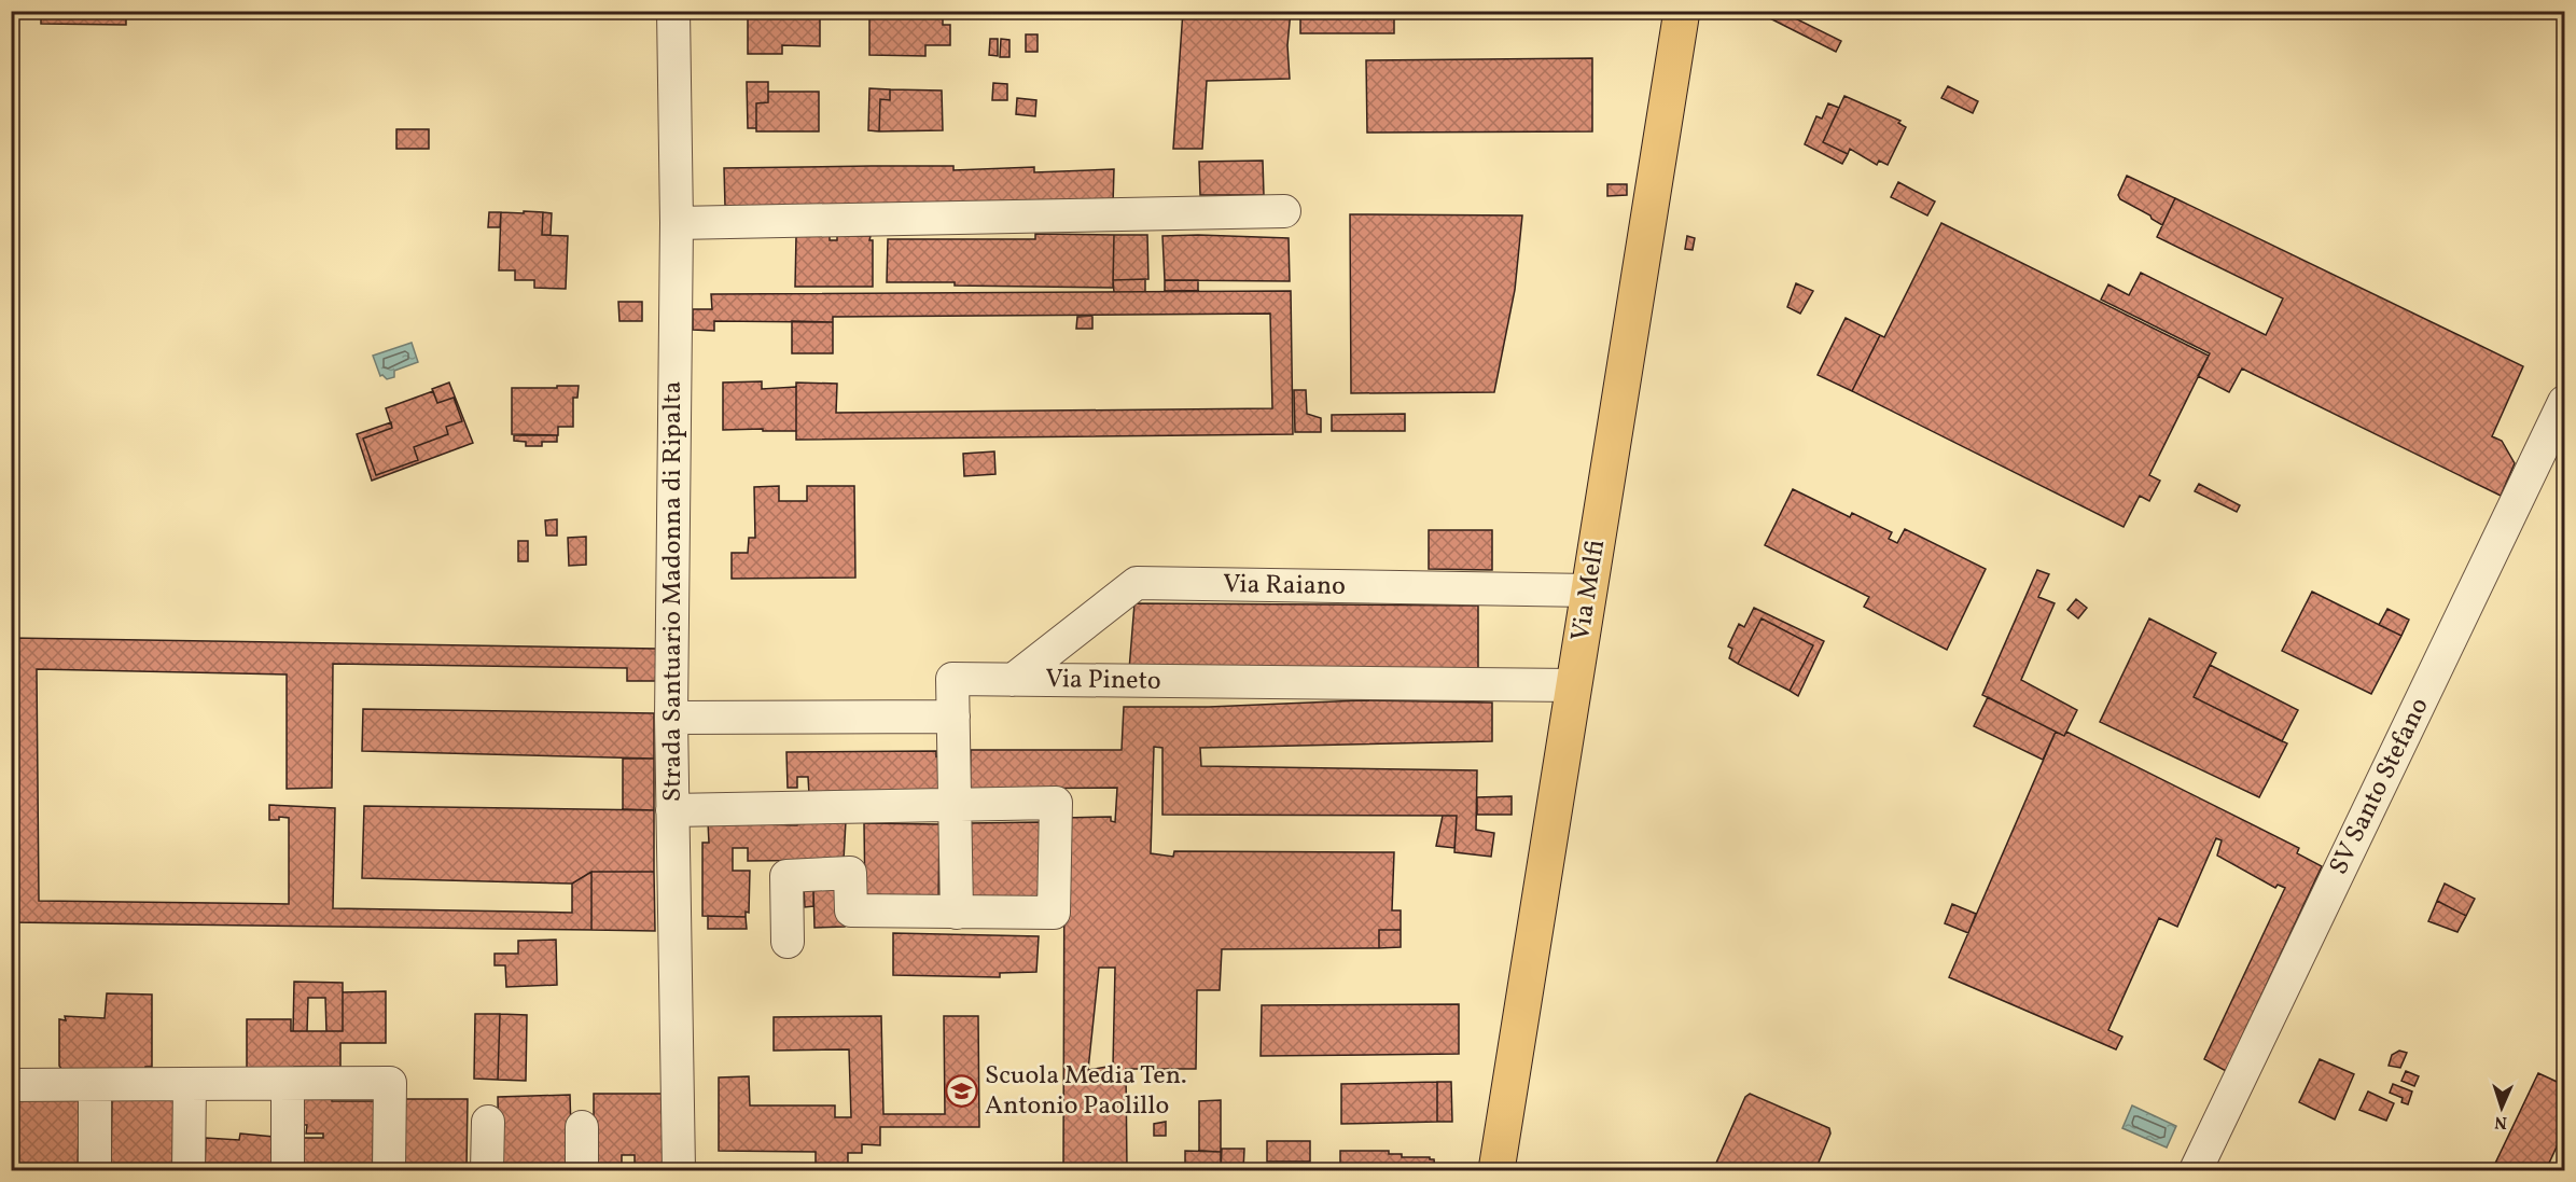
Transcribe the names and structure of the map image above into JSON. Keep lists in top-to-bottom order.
{
  "streets": {
    "main road": ["Via Melfi"],
    "street": [
      "Via Raiano",
      "Strada Santuario Madonna di Ripalta",
      "Via Pineto",
      "SV Santo Stefano"
    ]
  },
  "crossings": [
    ["Via Raiano", "Via Melfi"],
    ["Via Raiano", "Via Pineto"],
    ["Via Melfi", "Via Pineto"]
  ],
  "places": {
    "school or university": ["Scuola Media Ten. Antonio Paolillo"]
  },
  "north": "bottom"
}
